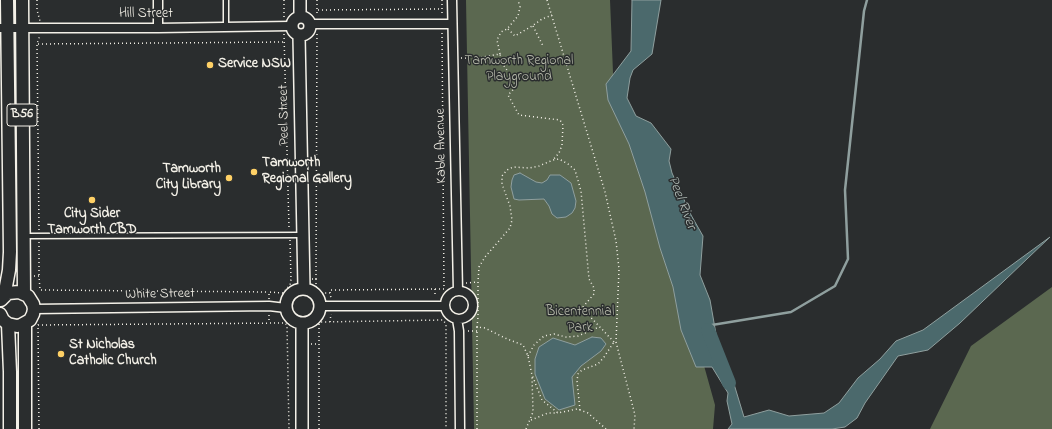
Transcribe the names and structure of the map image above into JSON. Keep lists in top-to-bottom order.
{
  "streets": {
    "main road": ["B56", "Peel Street"],
    "street": ["Hill Street", "Kable Avenue", "White Street"]
  },
  "crossings": [
    ["Hill Street", "B56"],
    ["Peel Street", "White Street"]
  ],
  "water": ["Peel River"],
  "parks": ["Tamworth Regional Playground", "Bicentennial Park"],
  "places": [
    "Service NSW",
    "Tamworth Regional Gallery",
    "Tamworth City Library",
    "City Sider Tamworth CBD",
    "St Nicholas Catholic Church"
  ]
}
